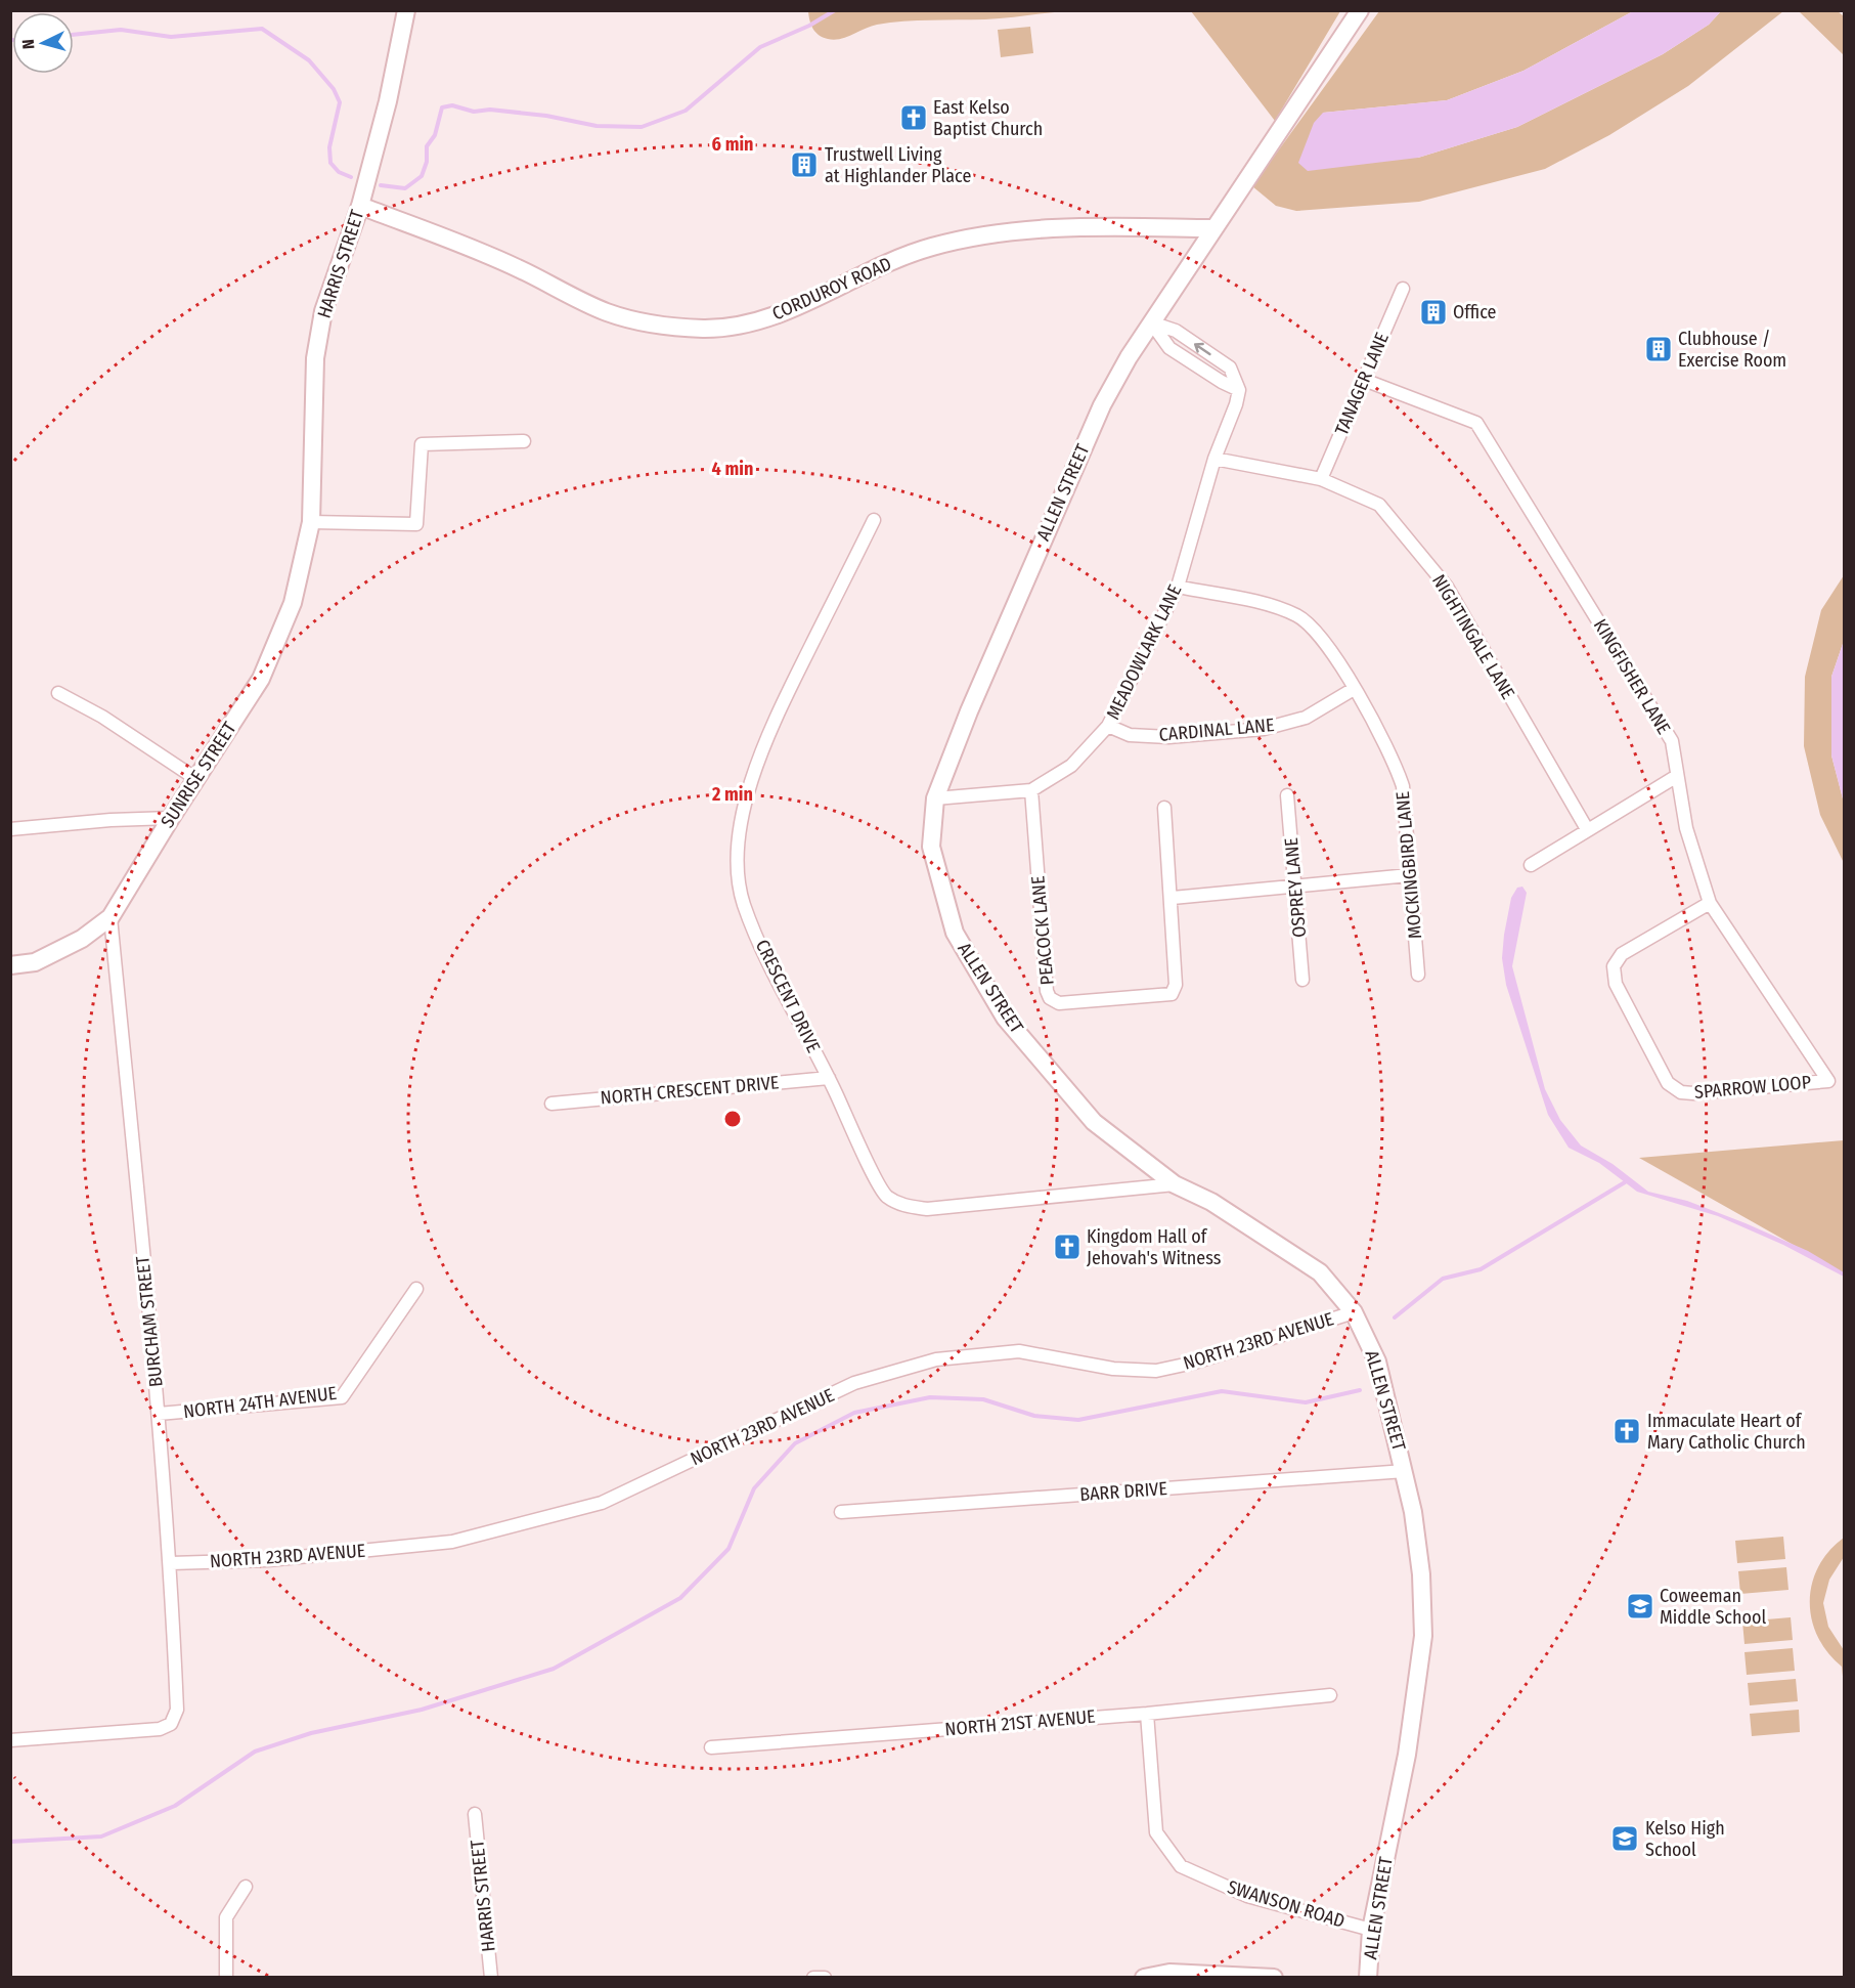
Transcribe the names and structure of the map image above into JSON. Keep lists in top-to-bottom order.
{
  "streets": {
    "street": [
      "HARRIS STREET",
      "CORDUROY ROAD",
      "TANAGER LANE",
      "ALLEN STREET",
      "NIGHTINGALE LANE",
      "MEADOWLARK LANE",
      "KINGFISHER LANE",
      "CARDINAL LANE",
      "SUNRISE STREET",
      "MOCKINGBIRD LANE",
      "OSPREY LANE",
      "PEACOCK LANE",
      "CRESCENT DRIVE",
      "SPARROW LOOP",
      "NORTH CRESCENT DRIVE",
      "BURCHAM STREET",
      "NORTH 23RD AVENUE",
      "NORTH 24TH AVENUE",
      "BARR DRIVE",
      "NORTH 21ST AVENUE",
      "SWANSON ROAD"
    ]
  },
  "crossings": [
    ["HARRIS STREET", "CORDUROY ROAD"],
    ["HARRIS STREET", "SUNRISE STREET"],
    ["CORDUROY ROAD", "ALLEN STREET"],
    ["TANAGER LANE", "NIGHTINGALE LANE"],
    ["TANAGER LANE", "KINGFISHER LANE"],
    ["ALLEN STREET", "MEADOWLARK LANE"],
    ["ALLEN STREET", "CRESCENT DRIVE"],
    ["ALLEN STREET", "NORTH 23RD AVENUE"],
    ["ALLEN STREET", "BARR DRIVE"],
    ["ALLEN STREET", "SWANSON ROAD"],
    ["NIGHTINGALE LANE", "MEADOWLARK LANE"],
    ["MEADOWLARK LANE", "CARDINAL LANE"],
    ["MEADOWLARK LANE", "MOCKINGBIRD LANE"],
    ["MEADOWLARK LANE", "PEACOCK LANE"],
    ["KINGFISHER LANE", "SPARROW LOOP"],
    ["CARDINAL LANE", "MOCKINGBIRD LANE"],
    ["SUNRISE STREET", "BURCHAM STREET"],
    ["CRESCENT DRIVE", "NORTH CRESCENT DRIVE"],
    ["BURCHAM STREET", "NORTH 23RD AVENUE"],
    ["BURCHAM STREET", "NORTH 24TH AVENUE"],
    ["NORTH 21ST AVENUE", "SWANSON ROAD"]
  ],
  "places": {
    "church": ["East Kelso Baptist Church", "Kingdom Hall of Jehovah's Witness", "Immaculate Heart of Mary Catholic Church"],
    "building": ["Trustwell Living at Highlander Place", "Office", "Clubhouse / Exercise Room"],
    "school or university": ["Coweeman Middle School", "Kelso High School"]
  },
  "north": "left",
  "rings": ["6 min", "4 min", "2 min"]
}
